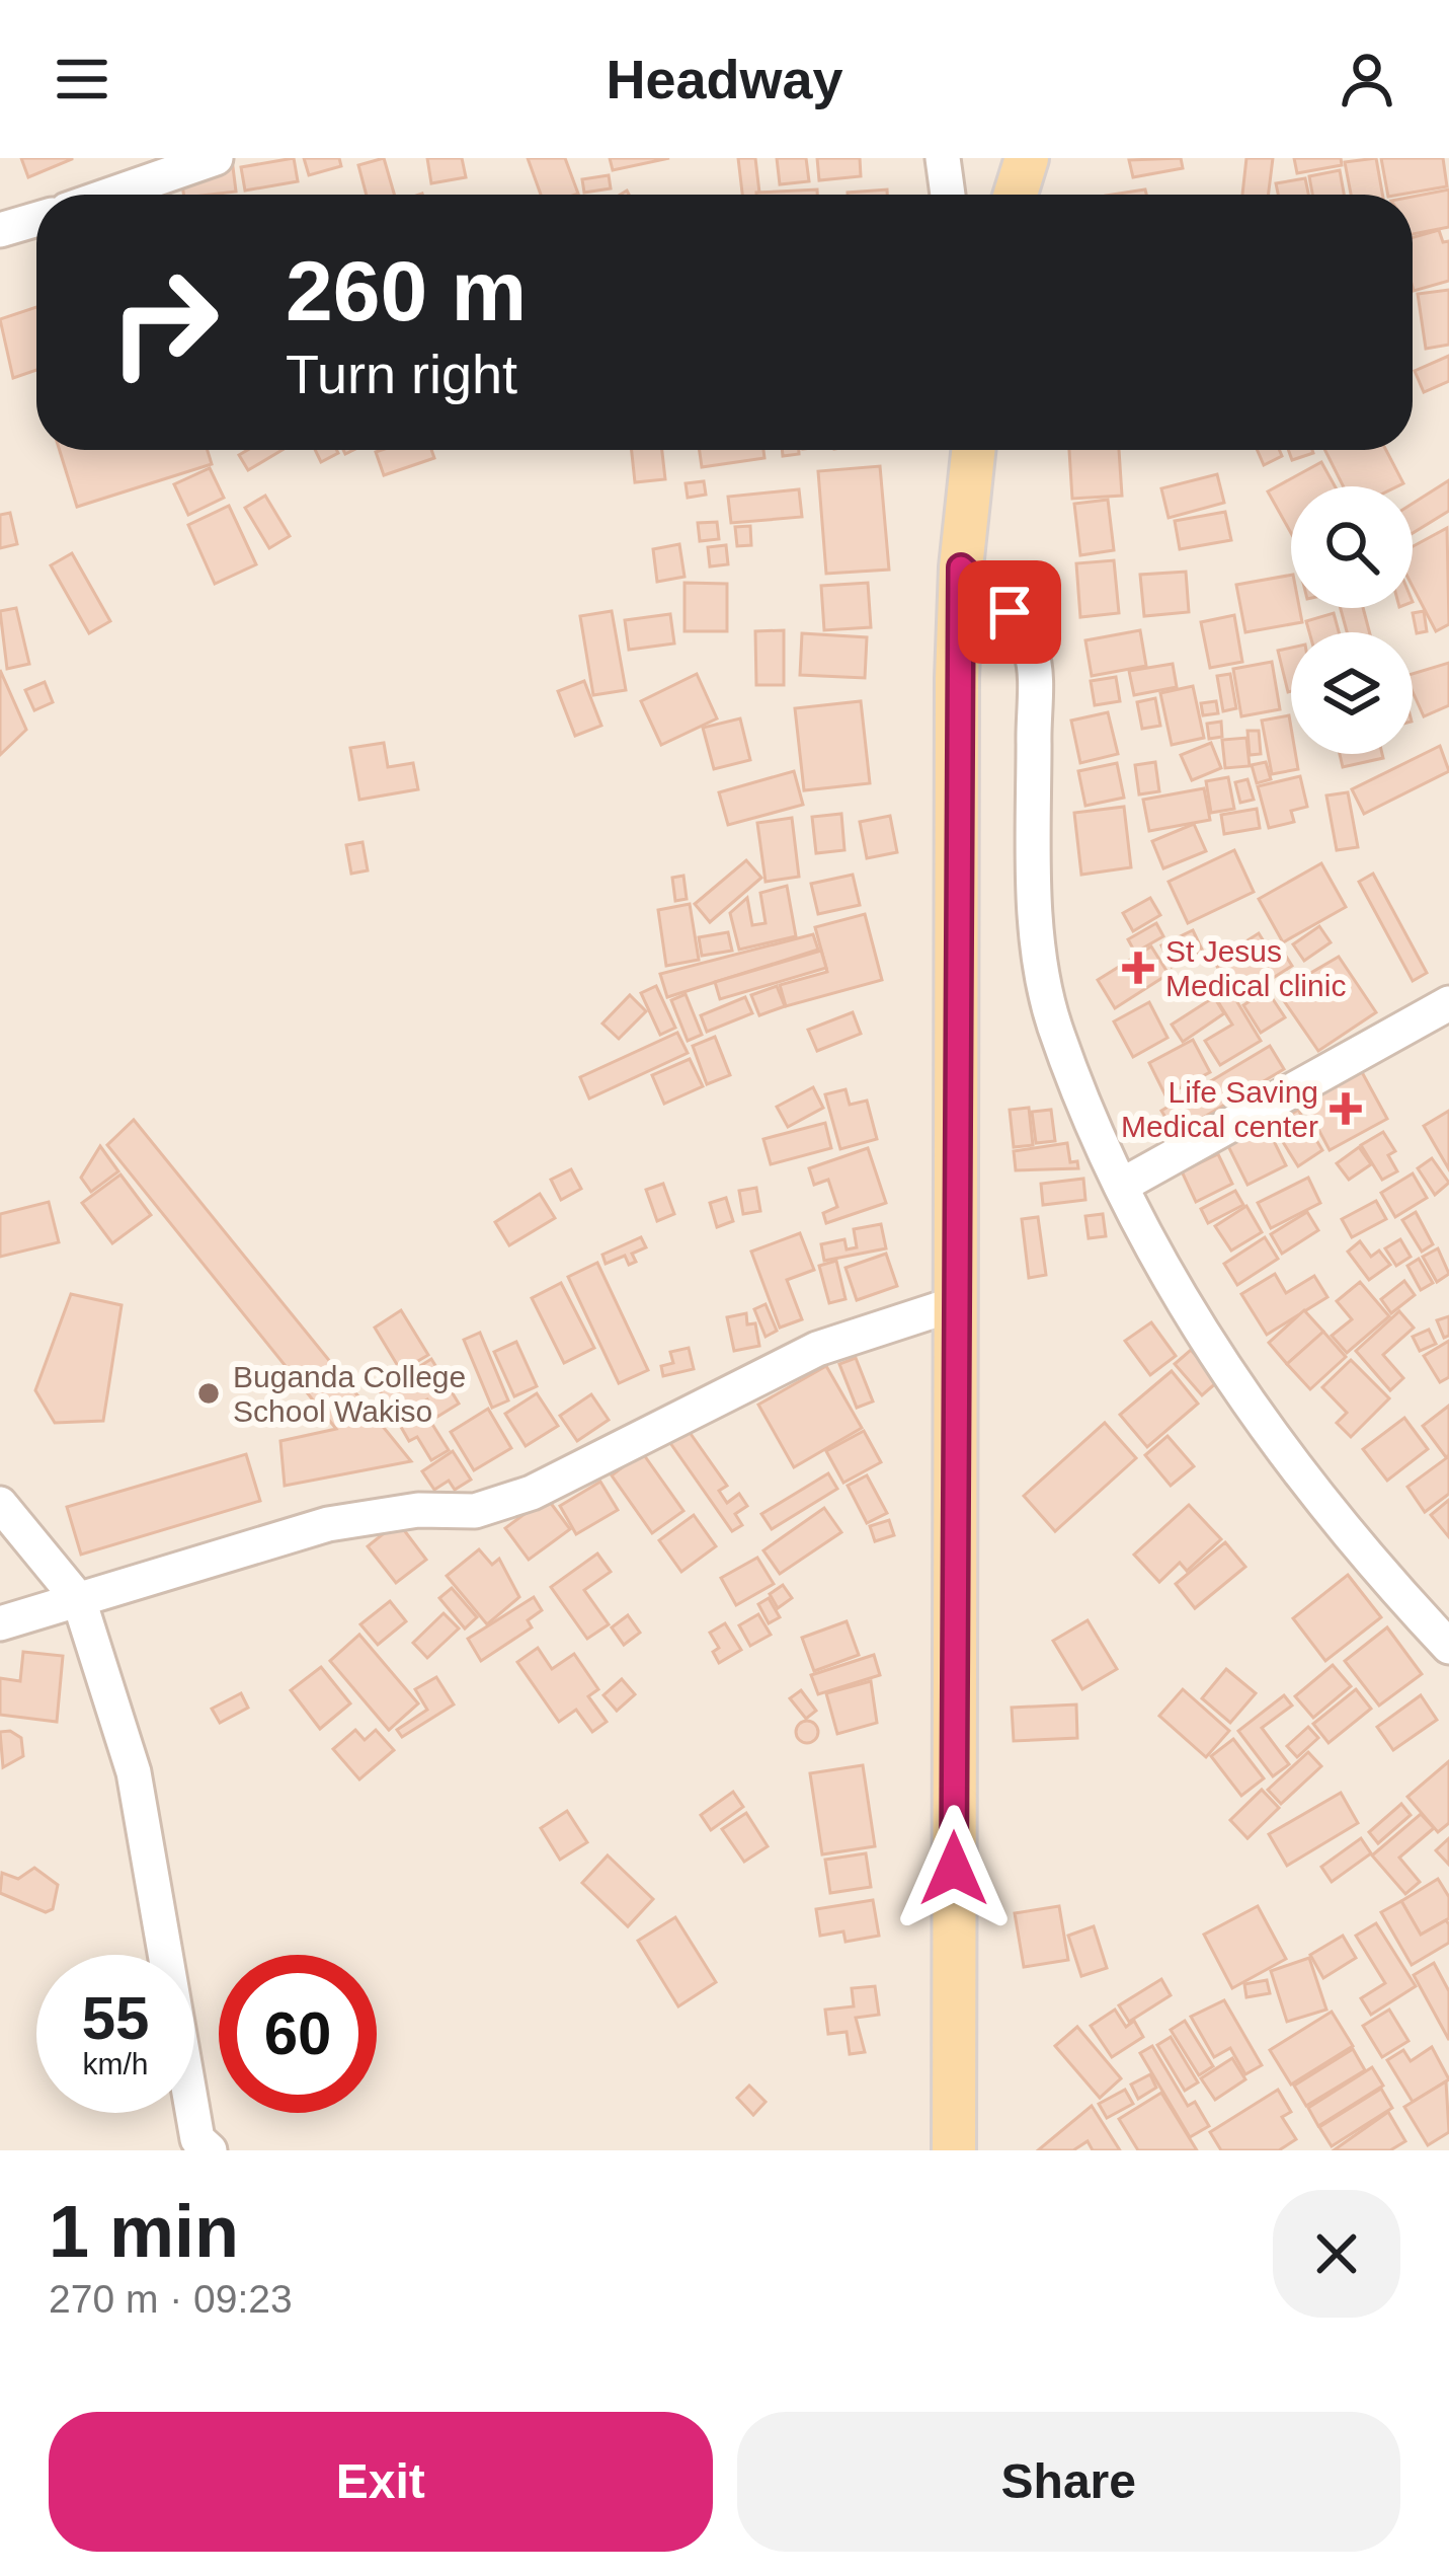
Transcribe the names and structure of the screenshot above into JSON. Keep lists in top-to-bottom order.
{
  "places": {
    "health": ["St Jesus Medical clinic", "Life Saving Medical center"],
    "other": ["Buganda College School Wakiso"]
  },
  "page": {
    "header": "Headway",
    "turn": ["260 m", "Turn right"],
    "speed": "55 km/h",
    "limit": "60",
    "heading": ["1 min", "270 m · 09:23"],
    "buttons": ["Exit", "Share"]
  }
}
